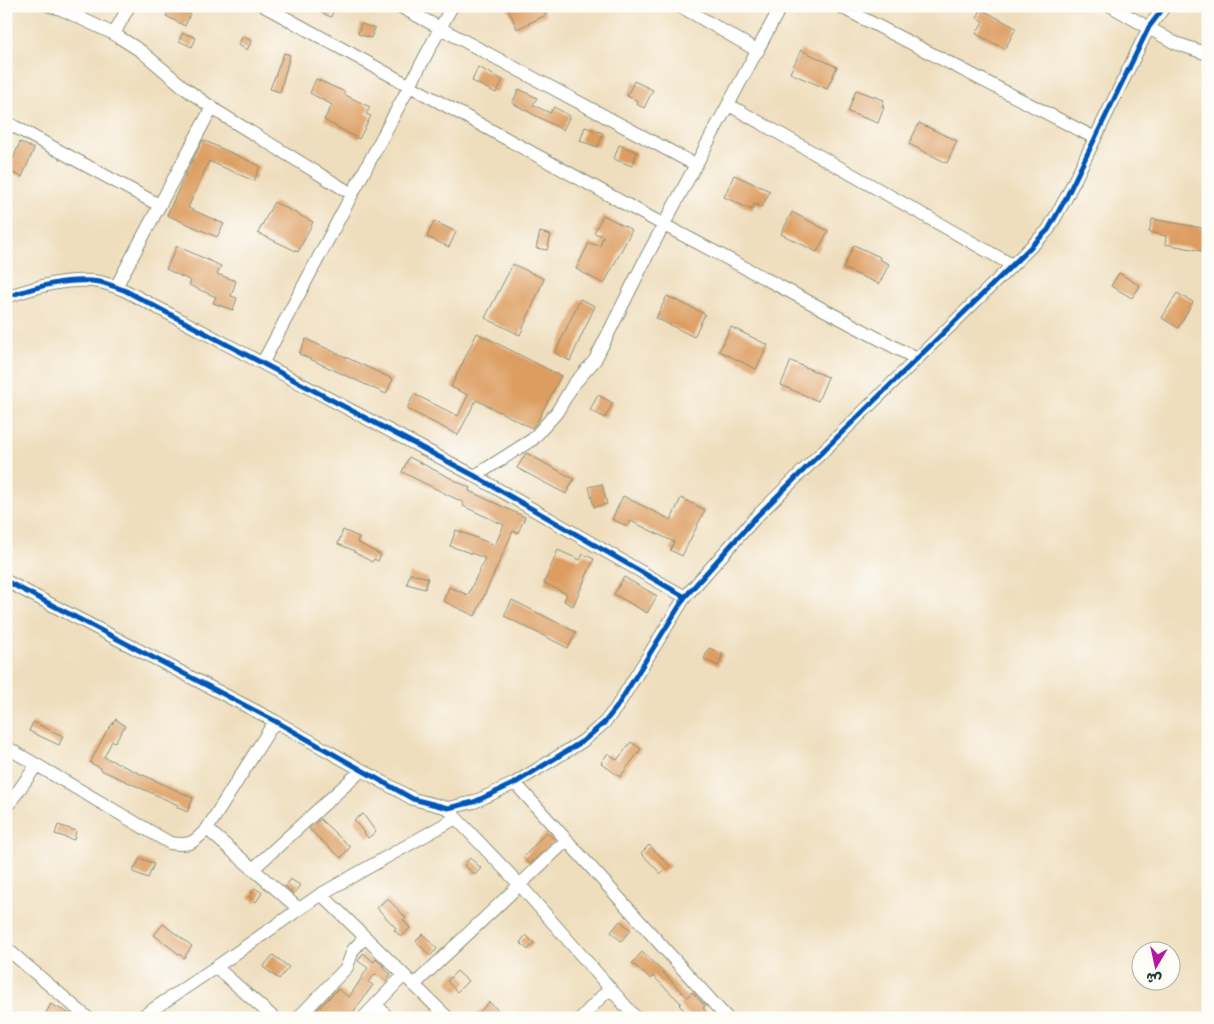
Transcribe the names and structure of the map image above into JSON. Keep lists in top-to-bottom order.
{
  "north": "bottom"
}
